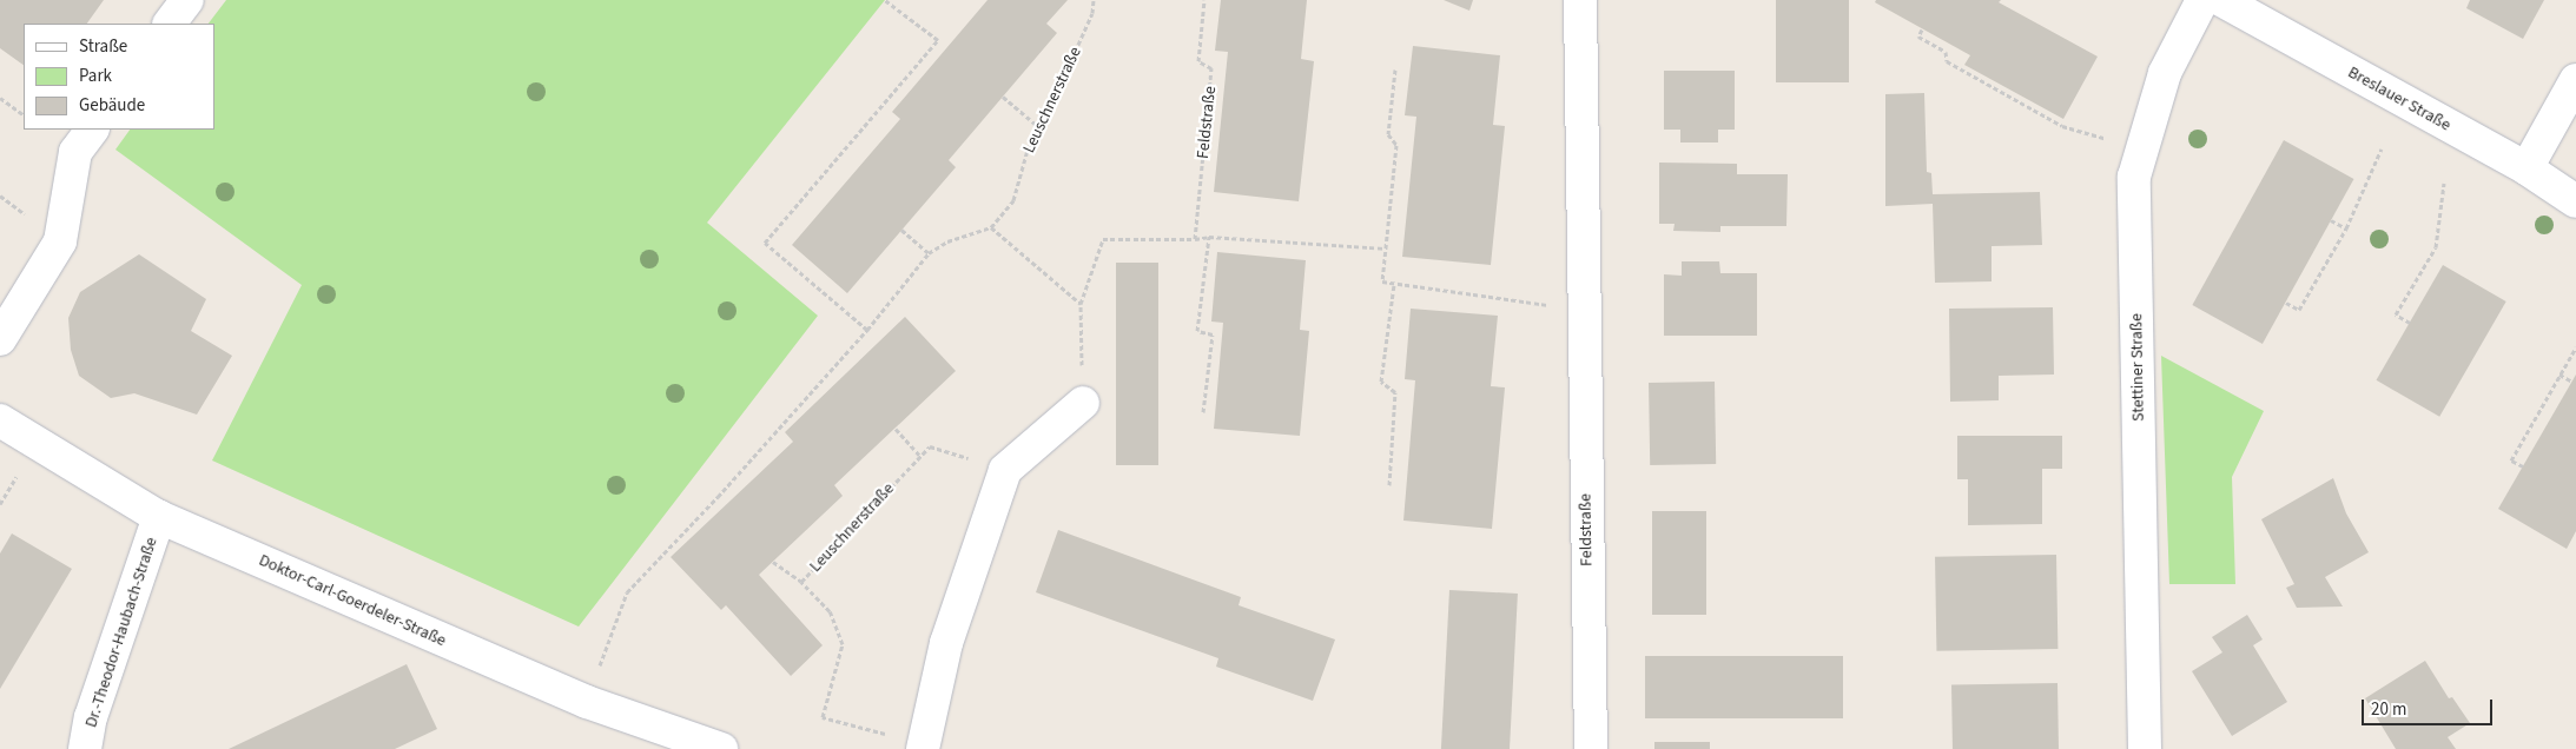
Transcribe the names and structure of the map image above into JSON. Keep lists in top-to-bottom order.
{
  "streets": {
    "street": [
      "Breslauer Straße",
      "Feldstraße",
      "Stettiner Straße",
      "Doktor-Carl-Goerdeler-Straße",
      "Dr.-Theodor-Haubach-Straße"
    ],
    "path": ["Leuschnerstraße"]
  },
  "crossings": [
    ["Doktor-Carl-Goerdeler-Straße", "Dr.-Theodor-Haubach-Straße"]
  ],
  "legend": ["Straße", "Park", "Gebäude"],
  "scale_bar": "20 m"
}
